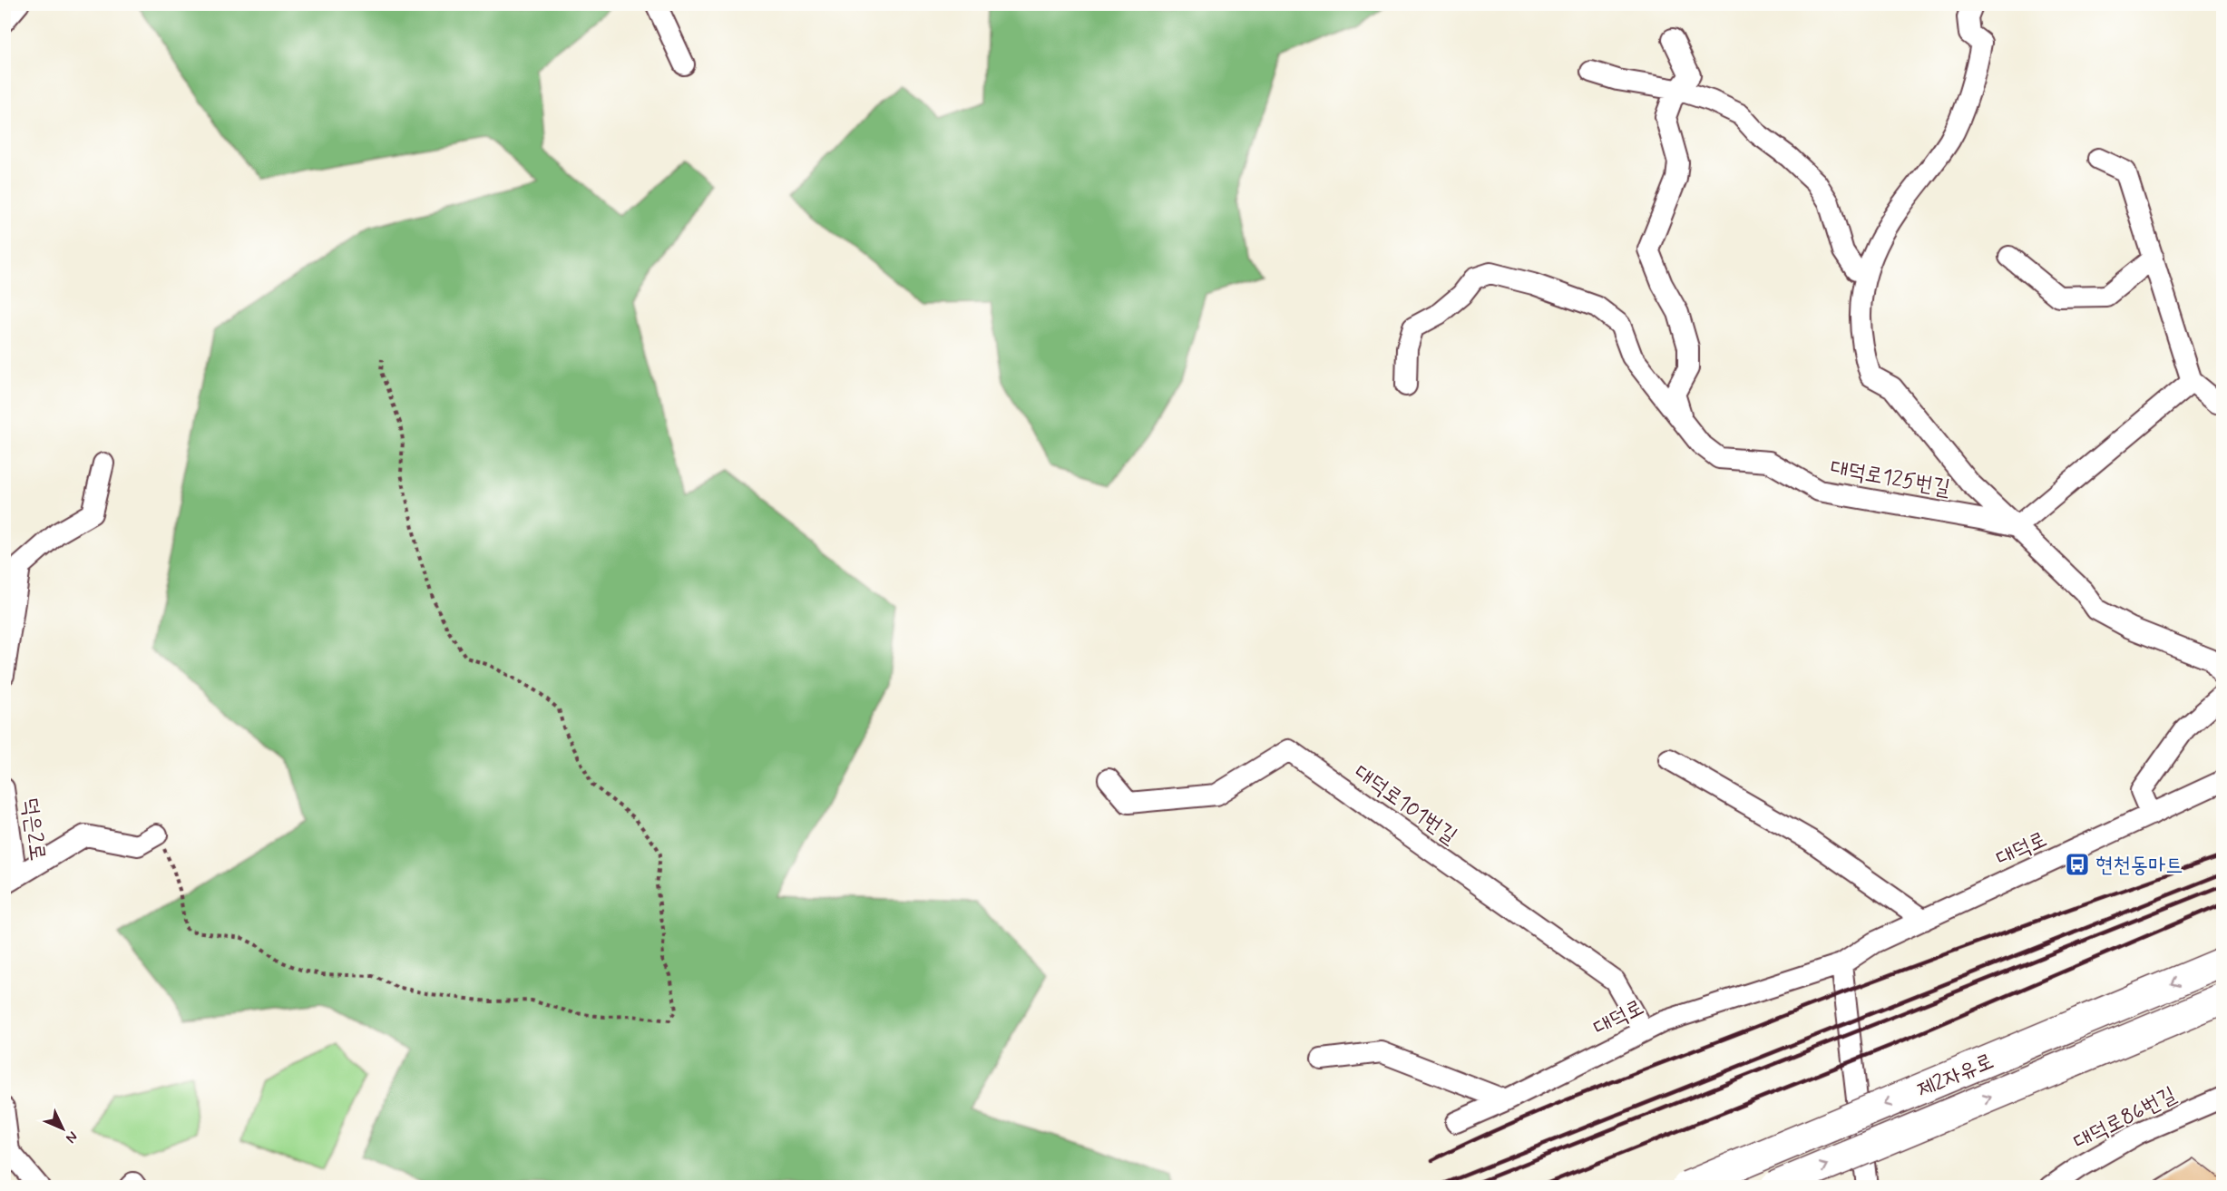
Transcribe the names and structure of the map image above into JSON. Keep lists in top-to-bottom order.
{
  "streets": {
    "highway": ["제2자유로"],
    "street": [
      "대덕로125번길",
      "대덕로101번길",
      "덕은2로",
      "대덕로",
      "대덕로86번길"
    ]
  },
  "crossings": [
    ["대덕로101번길", "대덕로"]
  ],
  "places": {
    "bus stop": ["현천동마트"]
  },
  "north": "bottom right"
}
